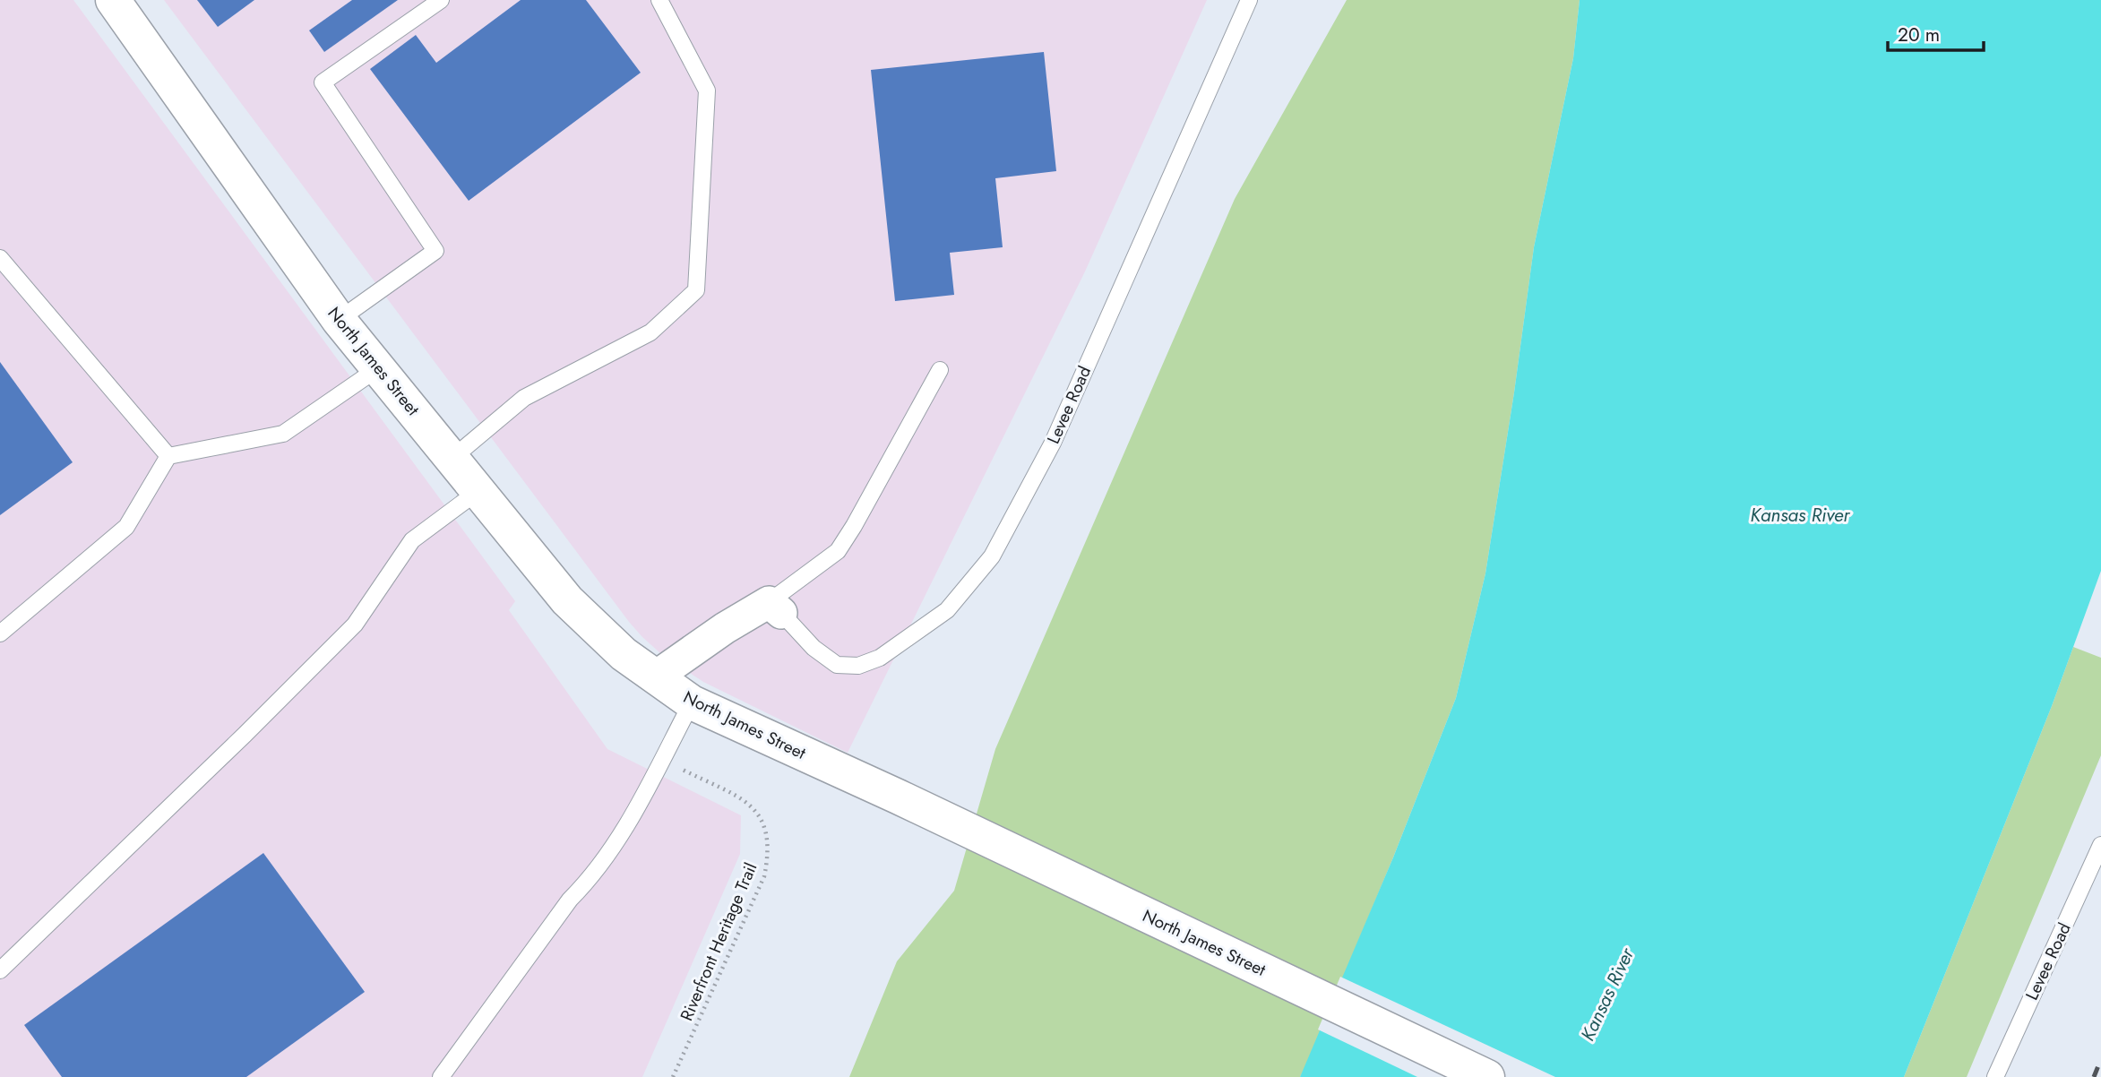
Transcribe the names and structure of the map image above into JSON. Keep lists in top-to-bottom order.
{
  "streets": {
    "main road": ["North James Street"],
    "lane": ["Levee Road"],
    "path": ["Riverfront Heritage Trail"]
  },
  "water": ["Kansas River"],
  "scale_bar": "20 m"
}
